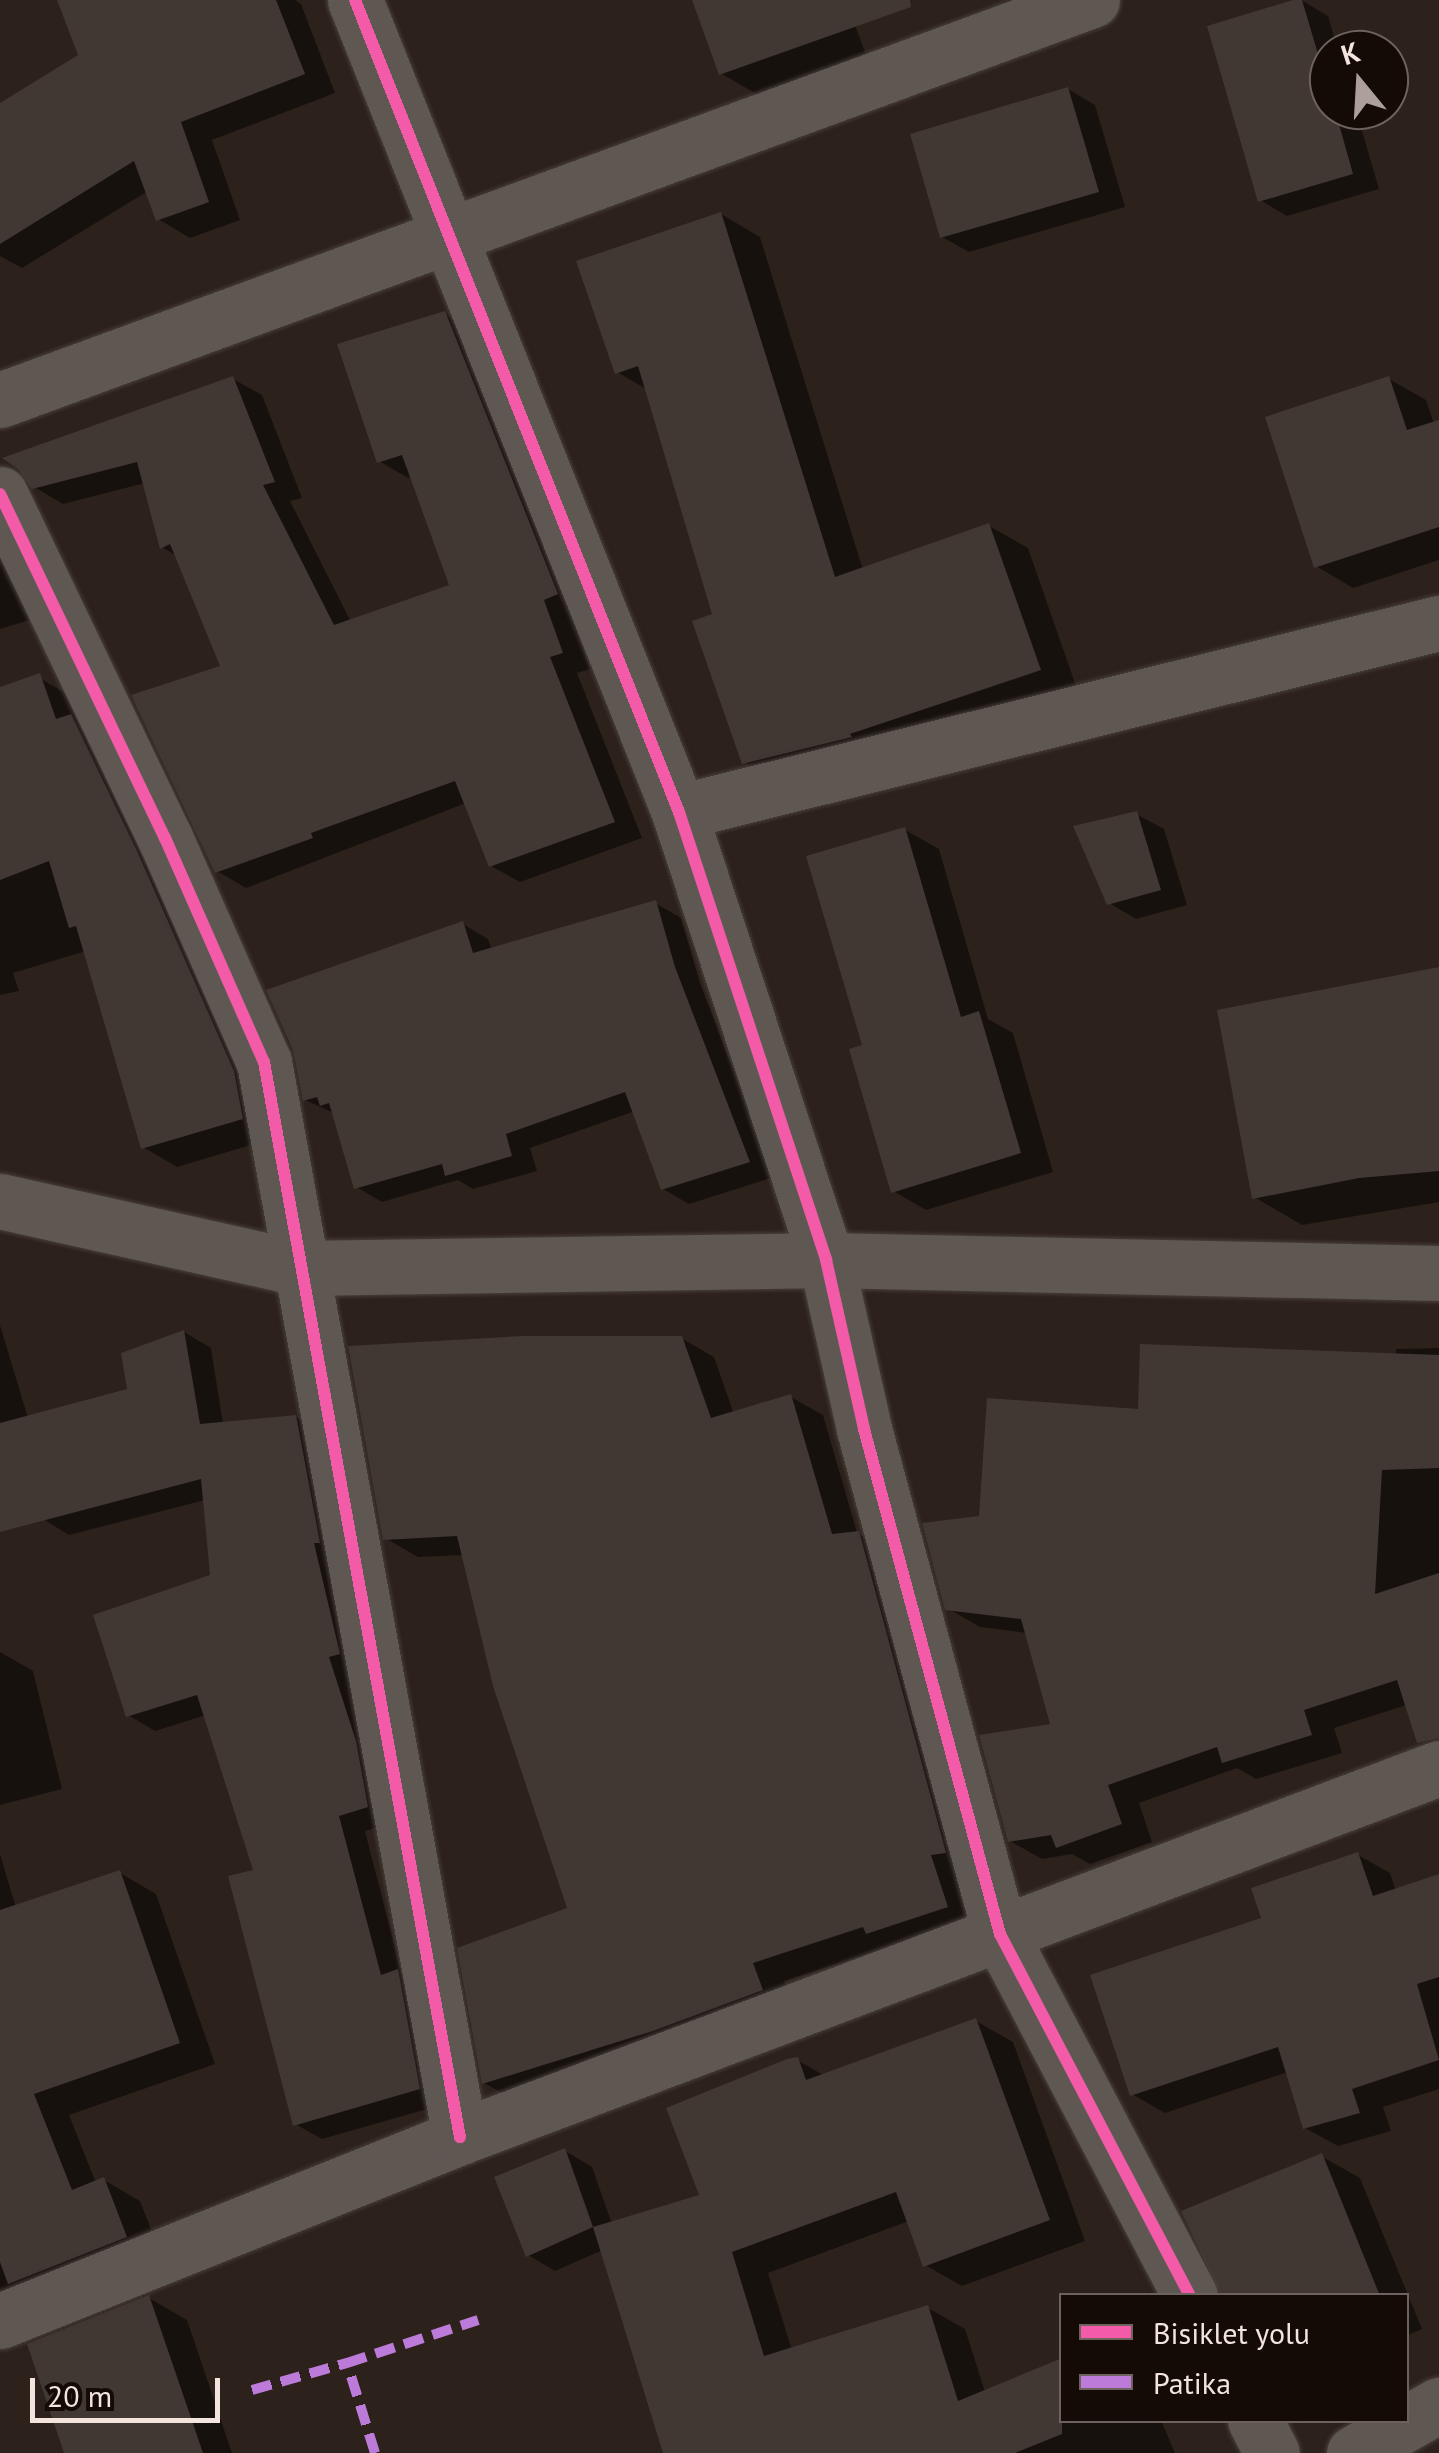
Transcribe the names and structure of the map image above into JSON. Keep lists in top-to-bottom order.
{
  "legend": ["Bisiklet yolu", "Patika"],
  "scale_bar": "20 m",
  "north": "top"
}
